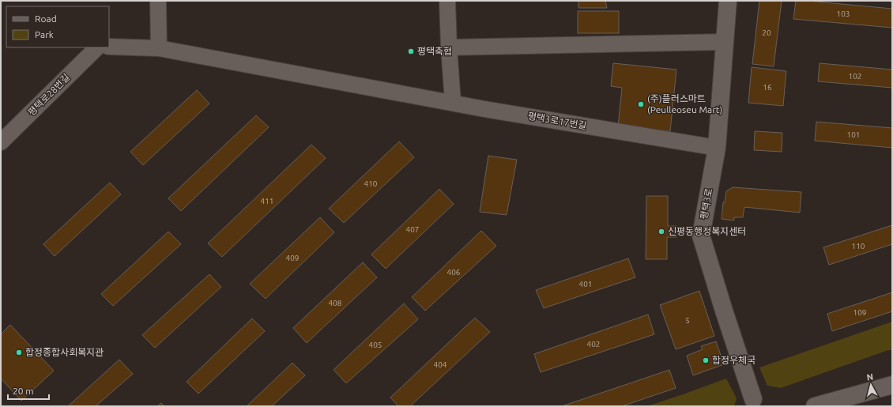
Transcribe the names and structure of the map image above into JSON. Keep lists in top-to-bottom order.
{
  "streets": {
    "street": ["평택로28번길", "평택3로17번길", "평택3로"]
  },
  "crossings": [
    ["평택3로17번길", "평택3로"]
  ],
  "places": [
    "평택축협",
    "(주)플러스마트 (Peulleoseu Mart)",
    "신평동행정복지센터",
    "합정종합사회복지관",
    "합정우체국"
  ],
  "house_numbers": [
    "103",
    "20",
    "102",
    "16",
    "101",
    "410",
    "411",
    "407",
    "110",
    "409",
    "406",
    "401",
    "408",
    "109",
    "5",
    "402",
    "405",
    "404"
  ],
  "legend": ["Road", "Park"],
  "scale_bar": "20 m",
  "north": "top"
}
